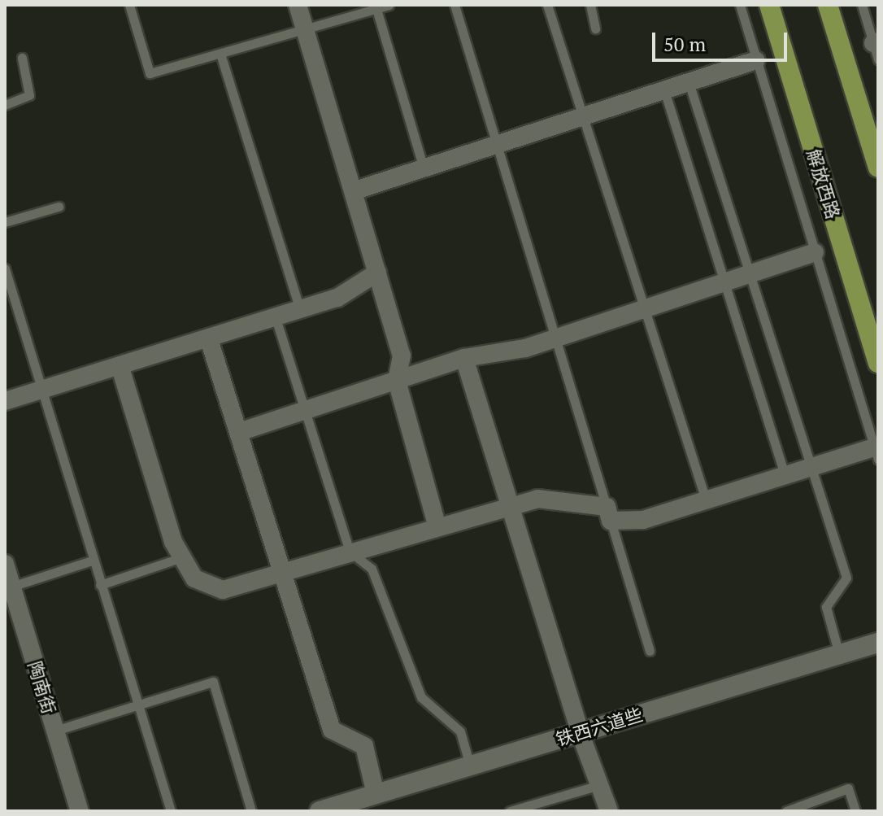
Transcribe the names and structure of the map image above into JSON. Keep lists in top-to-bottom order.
{
  "streets": {
    "highway": ["解放西路"],
    "street": ["陶南街", "铁西六道些"]
  },
  "scale_bar": "50 m"
}
